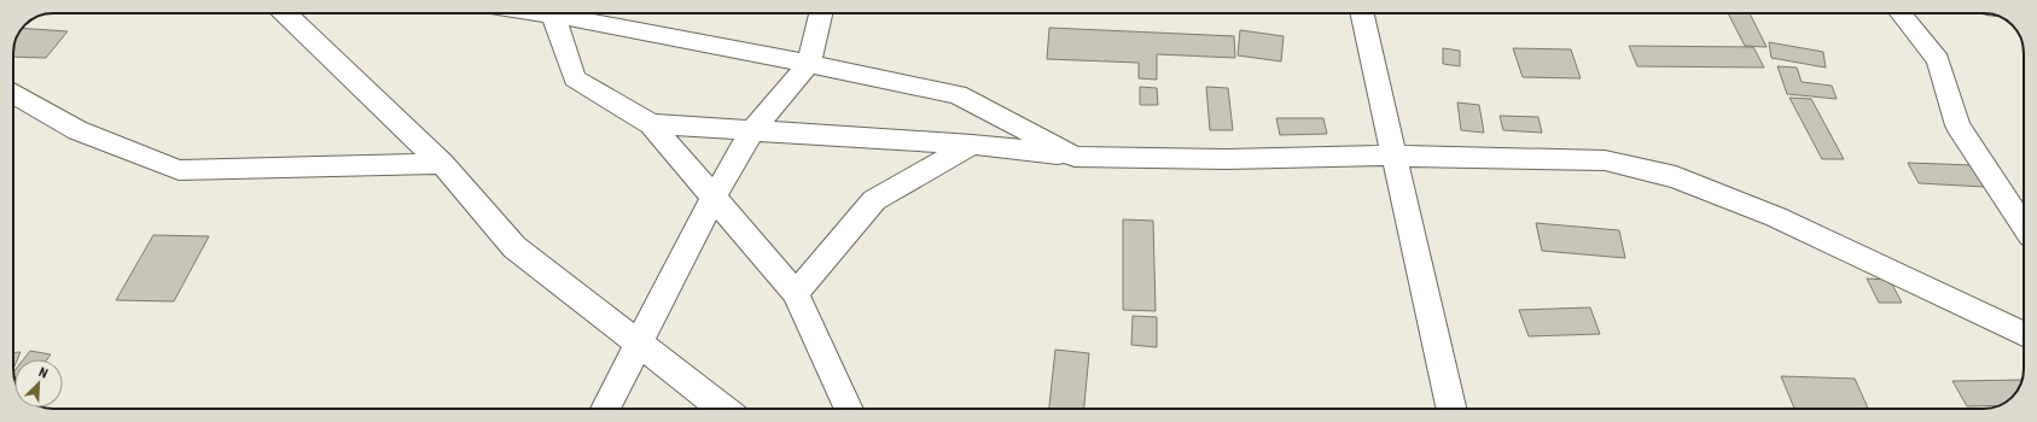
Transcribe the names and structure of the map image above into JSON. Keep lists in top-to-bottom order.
{
  "north": "top right"
}
